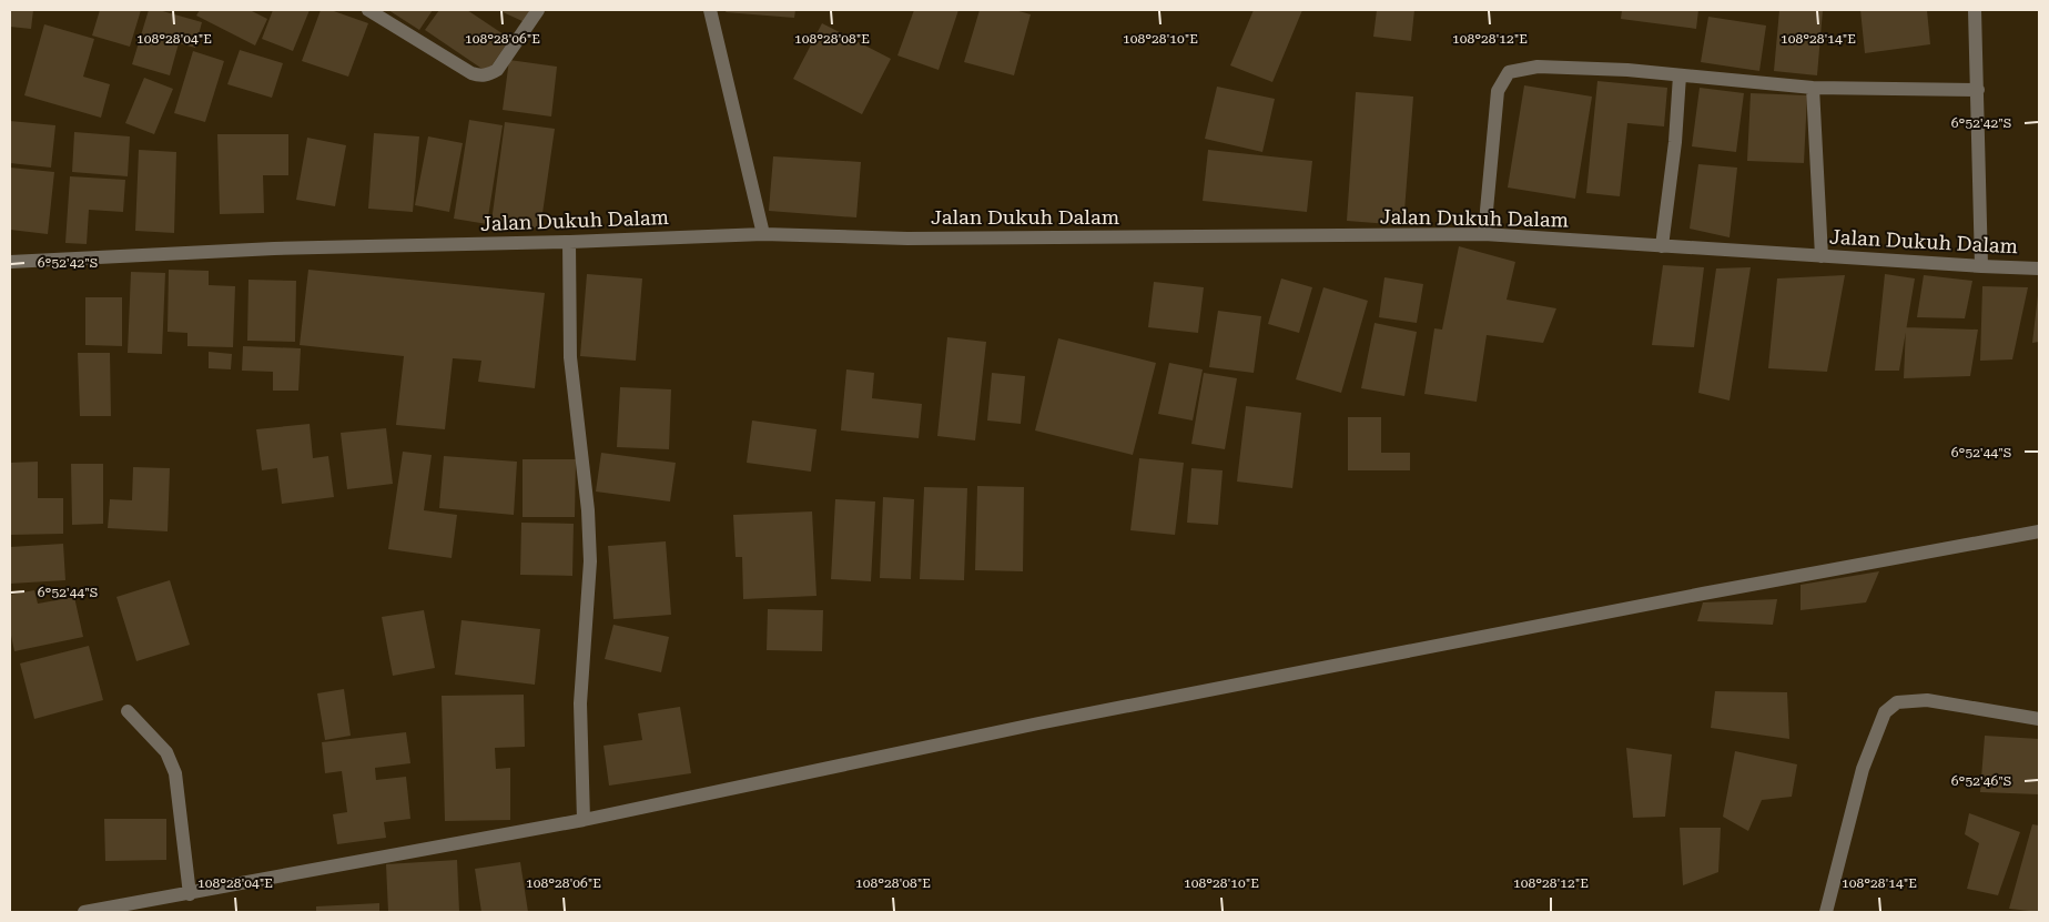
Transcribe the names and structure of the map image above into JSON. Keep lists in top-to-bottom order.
{
  "streets": {
    "street": ["Jalan Dukuh Dalam"]
  },
  "coordinates": [
    "108°28'04\"E",
    "108°28'06\"E",
    "108°28'08\"E",
    "108°28'10\"E",
    "108°28'12\"E",
    "108°28'14\"E",
    "6°52'42\"S",
    "6°52'44\"S",
    "6°52'46\"S"
  ]
}
